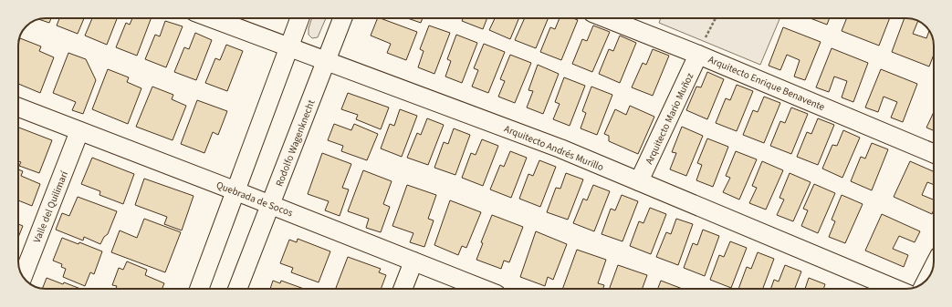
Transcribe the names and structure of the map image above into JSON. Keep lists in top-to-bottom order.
{
  "streets": {
    "street": [
      "Arquitecto Enrique Benavente",
      "Arquitecto Mario Muñoz",
      "Rodolfo Wagenknecht",
      "Arquitecto Andrés Murillo",
      "Quebrada de Socos",
      "Valle del Quilimarí"
    ]
  },
  "crossings": [
    ["Arquitecto Enrique Benavente", "Arquitecto Mario Muñoz"],
    ["Arquitecto Mario Muñoz", "Arquitecto Andrés Murillo"],
    ["Rodolfo Wagenknecht", "Arquitecto Andrés Murillo"],
    ["Rodolfo Wagenknecht", "Quebrada de Socos"],
    ["Quebrada de Socos", "Valle del Quilimarí"]
  ]
}
